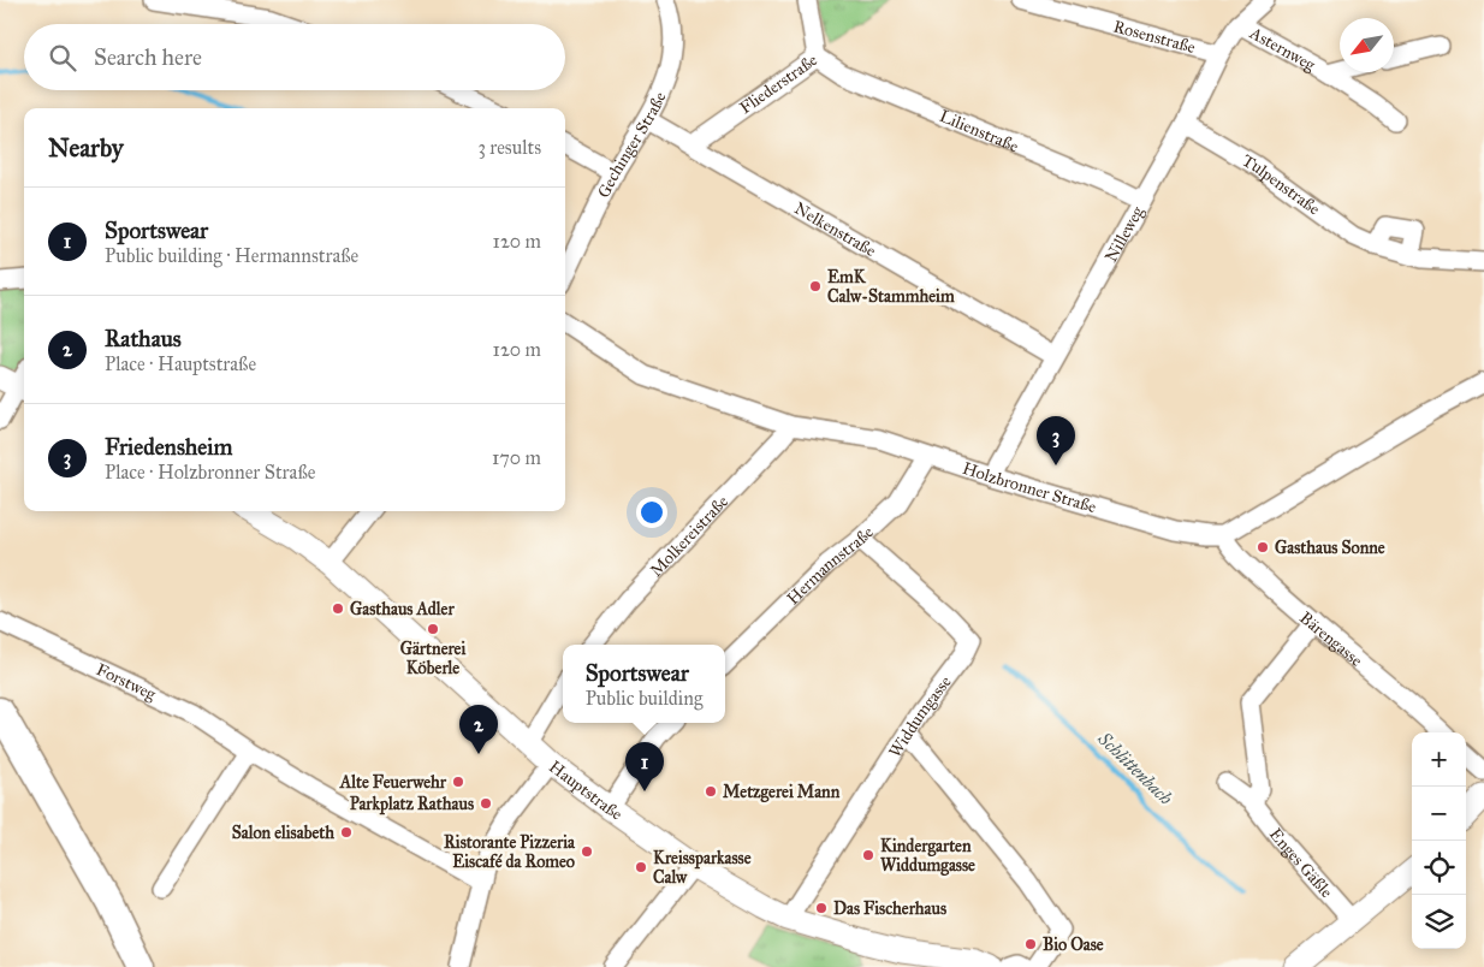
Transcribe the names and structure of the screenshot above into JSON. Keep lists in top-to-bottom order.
{
  "streets": {
    "street": [
      "Rosenstraße",
      "Asternweg",
      "Fliederstraße",
      "Lilienstraße",
      "Gechinger Straße",
      "Tulpenstraße",
      "Nelkenstraße",
      "Nilleweg",
      "Holzbronner Straße",
      "Molkereistraße",
      "Hermannstraße",
      "Bärengasse",
      "Forstweg",
      "Widdumgasse",
      "Hauptstraße",
      "Enges Gäßle"
    ]
  },
  "crossings": [
    ["Rosenstraße", "Nilleweg"],
    ["Asternweg", "Nilleweg"],
    ["Fliederstraße", "Lilienstraße"],
    ["Fliederstraße", "Nelkenstraße"],
    ["Lilienstraße", "Nilleweg"],
    ["Gechinger Straße", "Nelkenstraße"],
    ["Tulpenstraße", "Nilleweg"],
    ["Nelkenstraße", "Nilleweg"],
    ["Nilleweg", "Holzbronner Straße"],
    ["Holzbronner Straße", "Molkereistraße"],
    ["Holzbronner Straße", "Hermannstraße"],
    ["Holzbronner Straße", "Bärengasse"],
    ["Hermannstraße", "Widdumgasse"],
    ["Widdumgasse", "Hauptstraße"]
  ],
  "water": ["Schlittenbach"],
  "places": [
    "EmK Calw-Stammheim",
    "Gasthaus Sonne",
    "Gasthaus Adler",
    "Gärtnerei Köberle",
    "Alte Feuerwehr",
    "Metzgerei Mann",
    "Parkplatz Rathaus",
    "Salon elisabeth",
    "Ristorante Pizzeria Eiscafé da Romeo",
    "Kindergarten Widdumgasse",
    "Kreissparkasse Calw",
    "Das Fischerhaus",
    "Bio Oase"
  ],
  "north": "bottom left",
  "page": {
    "search": "Search here",
    "heading": ["Nearby", "3 results"],
    "list": [
      {
        "mark": "1",
        "name": "Sportswear",
        "note": "Public building · Hermannstraße",
        "value": "120 m"
      },
      {
        "mark": "2",
        "name": "Rathaus",
        "note": "Place · Hauptstraße",
        "value": "120 m"
      },
      {
        "mark": "3",
        "name": "Friedensheim",
        "note": "Place · Holzbronner Straße",
        "value": "170 m"
      }
    ],
    "pins": ["3", "2", "1"],
    "popup": ["Sportswear", "Public building"],
    "map_buttons": ["+", "−"]
  }
}
